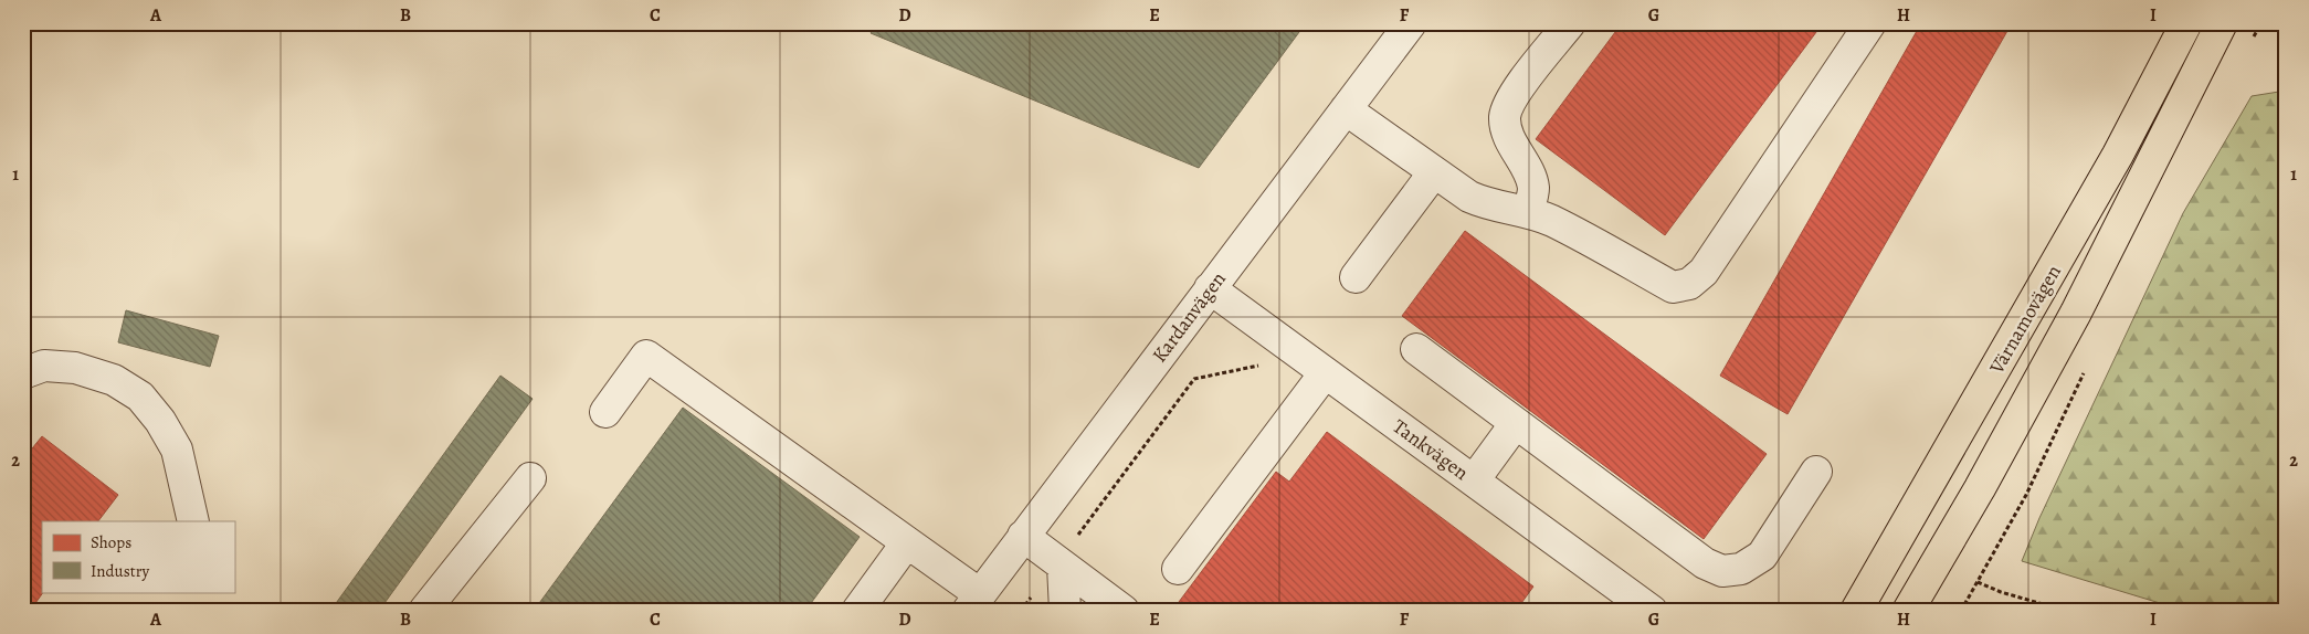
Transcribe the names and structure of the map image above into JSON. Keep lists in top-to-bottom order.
{
  "streets": {
    "main road": ["Värnamovägen"],
    "street": ["Kardanvägen", "Tankvägen"]
  },
  "crossings": [
    ["Kardanvägen", "Tankvägen"]
  ],
  "legend": ["Shops", "Industry"],
  "grid": {
    "columns": [
      "A",
      "B",
      "C",
      "D",
      "E",
      "F",
      "G",
      "H",
      "I"
    ],
    "rows": ["1", "2"]
  }
}
